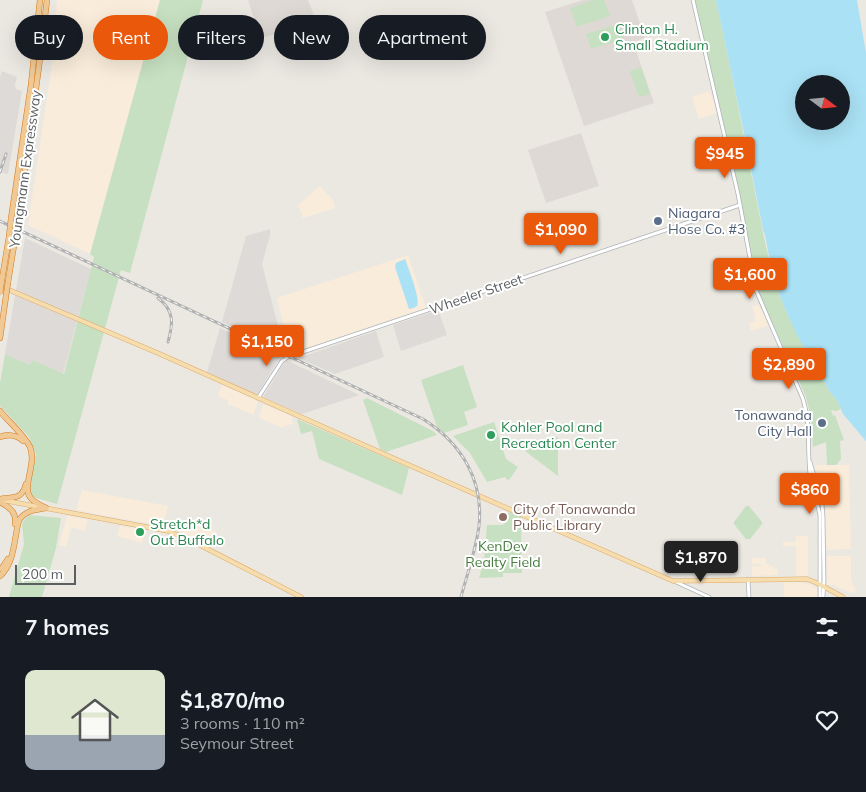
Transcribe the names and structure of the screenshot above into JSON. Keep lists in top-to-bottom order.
{
  "streets": {
    "highway": ["Youngmann Expressway"],
    "main road": ["Wheeler Street"]
  },
  "parks": ["KenDev Realty Field"],
  "places": [
    "Clinton H. Small Stadium",
    "Niagara Hose Co. #3",
    "Tonawanda City Hall",
    "Kohler Pool and Recreation Center",
    "City of Tonawanda Public Library",
    "Stretch*d Out Buffalo"
  ],
  "scale_bar": "200 m",
  "north": "right",
  "page": {
    "chip": [
      "Buy",
      "Rent",
      "Filters",
      "New",
      "Apartment"
    ],
    "price": [
      "$945",
      "$1,090",
      "$1,600",
      "$1,150",
      "$2,890",
      "$860",
      "$1,870"
    ],
    "scale": "200 m",
    "heading": "7 homes",
    "list": [
      {
        "name": "$1,870/mo",
        "note": "3 rooms · 110 m² · Seymour Street"
      }
    ]
  }
}
